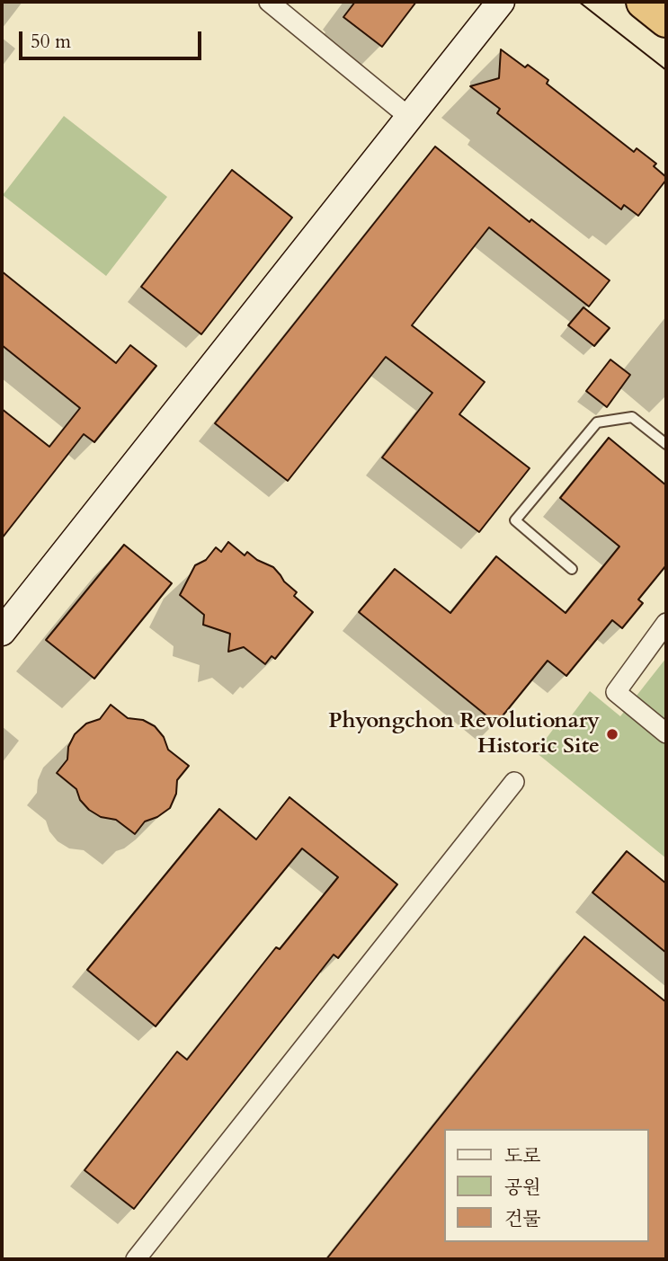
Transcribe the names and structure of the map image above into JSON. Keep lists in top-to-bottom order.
{
  "places": ["Phyongchon Revolutionary Historic Site"],
  "legend": ["도로", "공원", "건물"],
  "scale_bar": "50 m"
}
